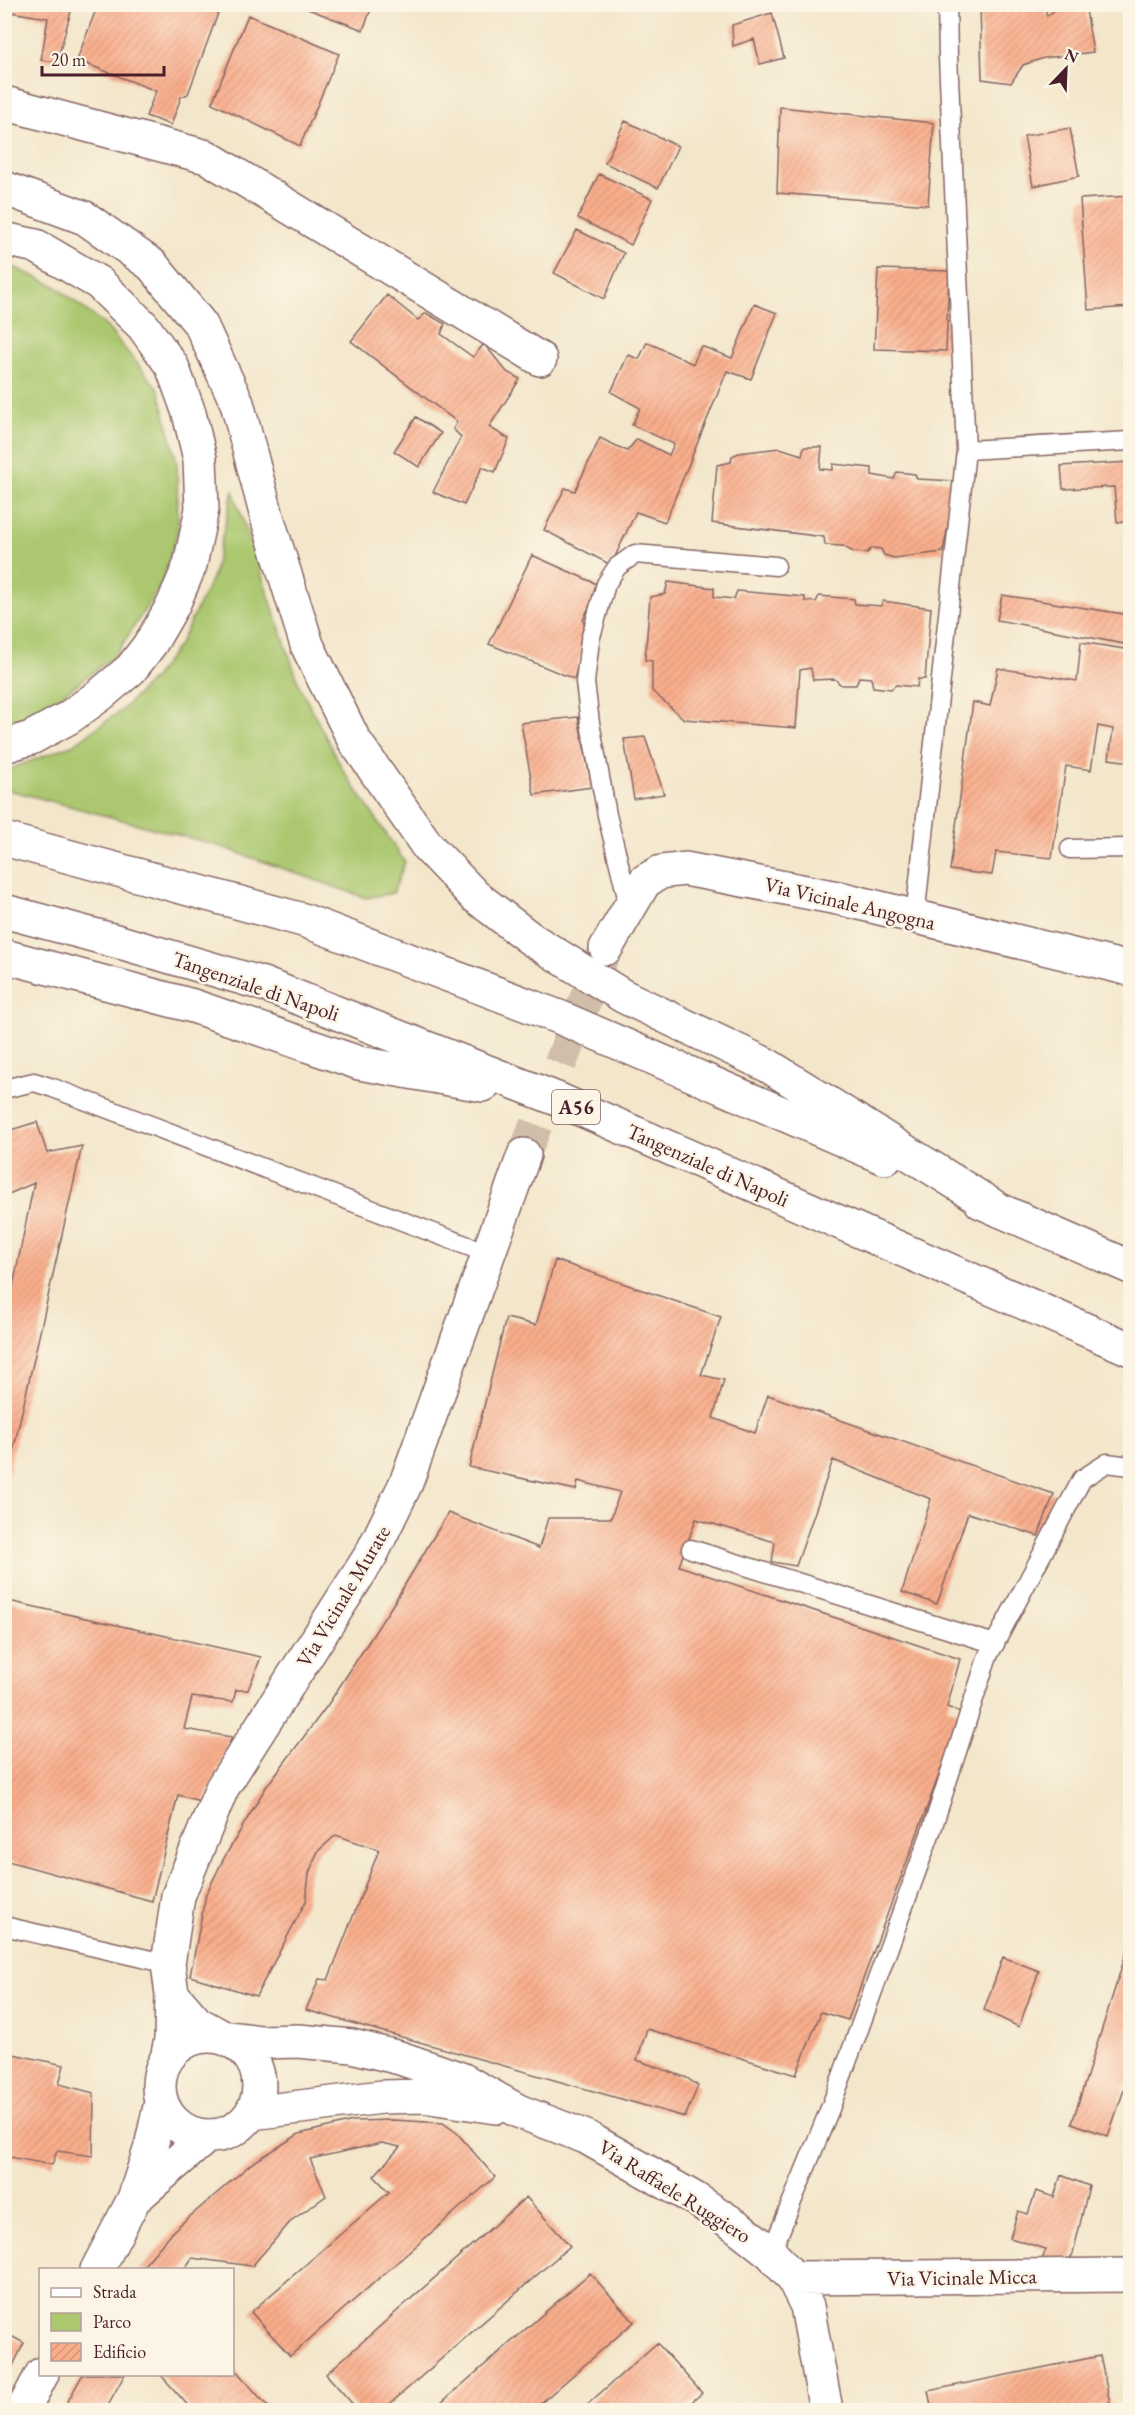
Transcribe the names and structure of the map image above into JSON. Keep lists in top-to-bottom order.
{
  "streets": {
    "main road": [
      "Via Vicinale Angogna",
      "Tangenziale di Napoli",
      "A56",
      "Via Vicinale Murate",
      "Via Raffaele Ruggiero",
      "Via Vicinale Micca"
    ]
  },
  "crossings": [
    ["Via Vicinale Murate", "Via Raffaele Ruggiero"],
    ["Via Raffaele Ruggiero", "Via Vicinale Micca"]
  ],
  "legend": ["Strada", "Parco", "Edificio"],
  "scale_bar": "20 m",
  "north": "top right"
}
